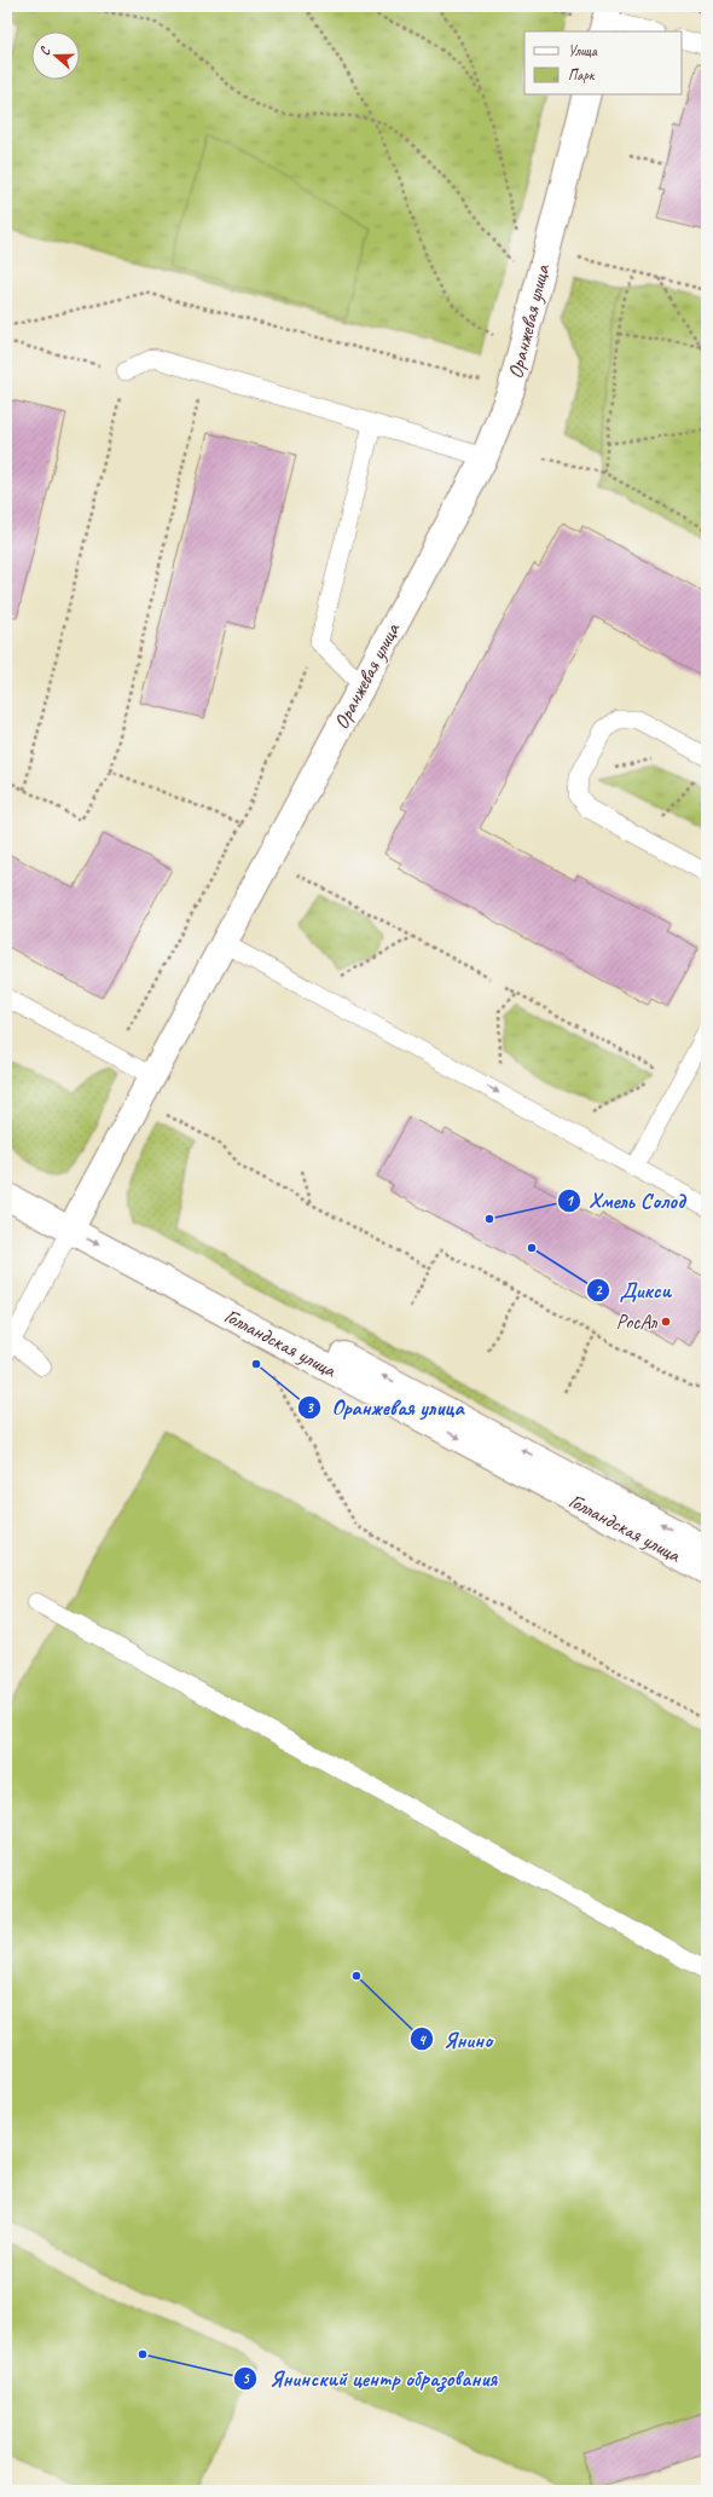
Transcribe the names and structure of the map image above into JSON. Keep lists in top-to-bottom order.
{
  "streets": {
    "street": ["Оранжевая улица", "Голландская улица"]
  },
  "crossings": [
    ["Оранжевая улица", "Голландская улица"]
  ],
  "places": [
    "Хмель Солод",
    "Дикси",
    "РосАл",
    "Оранжевая улица",
    "Янино",
    "Янинский центр образования"
  ],
  "legend": ["Улица", "Парк"],
  "north": "left"
}
